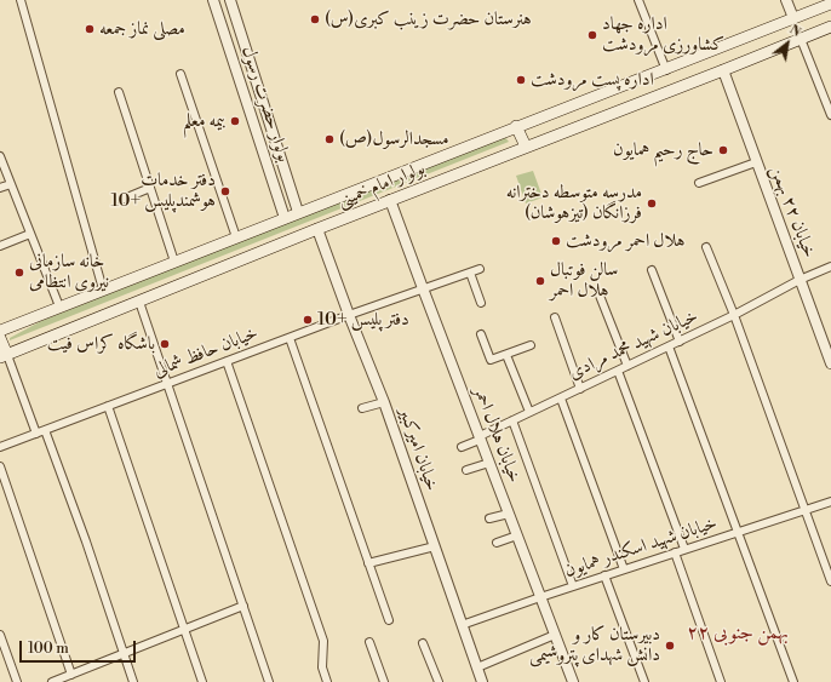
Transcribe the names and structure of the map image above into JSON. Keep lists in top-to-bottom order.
{
  "streets": {
    "main road": ["بولوار امام خمینی"],
    "street": [
      "بولوار حضرت رسول",
      "خیابان ۲۲ بهمن",
      "خیابان شهید محمد مرادی",
      "خیابان حافظ شمالی",
      "خیابان هلال احمر",
      "خیابان امیرکبیر",
      "خیابان شهید اسکندر همایون"
    ]
  },
  "crossings": [
    ["بولوار حضرت رسول", "بولوار امام خمینی"],
    ["بولوار امام خمینی", "خیابان ۲۲ بهمن"],
    ["بولوار امام خمینی", "خیابان هلال احمر"],
    ["بولوار امام خمینی", "خیابان امیرکبیر"],
    ["خیابان ۲۲ بهمن", "خیابان شهید محمد مرادی"],
    ["خیابان شهید محمد مرادی", "خیابان هلال احمر"],
    ["خیابان حافظ شمالی", "خیابان هلال احمر"],
    ["خیابان حافظ شمالی", "خیابان امیرکبیر"],
    ["خیابان هلال احمر", "خیابان شهید اسکندر همایون"],
    ["خیابان امیرکبیر", "خیابان شهید اسکندر همایون"]
  ],
  "districts": ["۲۲ بهمن جنوبی"],
  "places": [
    "هنرستان حضرت زینب کبری(س)",
    "مصلی نماز جمعه",
    "اداره جهاد کشاورزی مرودشت",
    "اداره پست مرودشت",
    "بیمه معلم",
    "مسجدالرسول(ص)",
    "حاج رحیم همایون",
    "دفتر خدمات هوشمندپلیس +10",
    "مدرسه متوسطه دخترانه فرزانگان (تیزهوشان)",
    "هلال احمر مرودشت",
    "خانه سازمانی نیروی انتظامی",
    "سالن فوتبال هلال احمر",
    "دفتر پلیس +10",
    "باشگاه کراس فیت",
    "دبیرستان کار و دانش شهدای پتروشیمی"
  ],
  "scale_bar": "100 m",
  "north": "top right"
}
